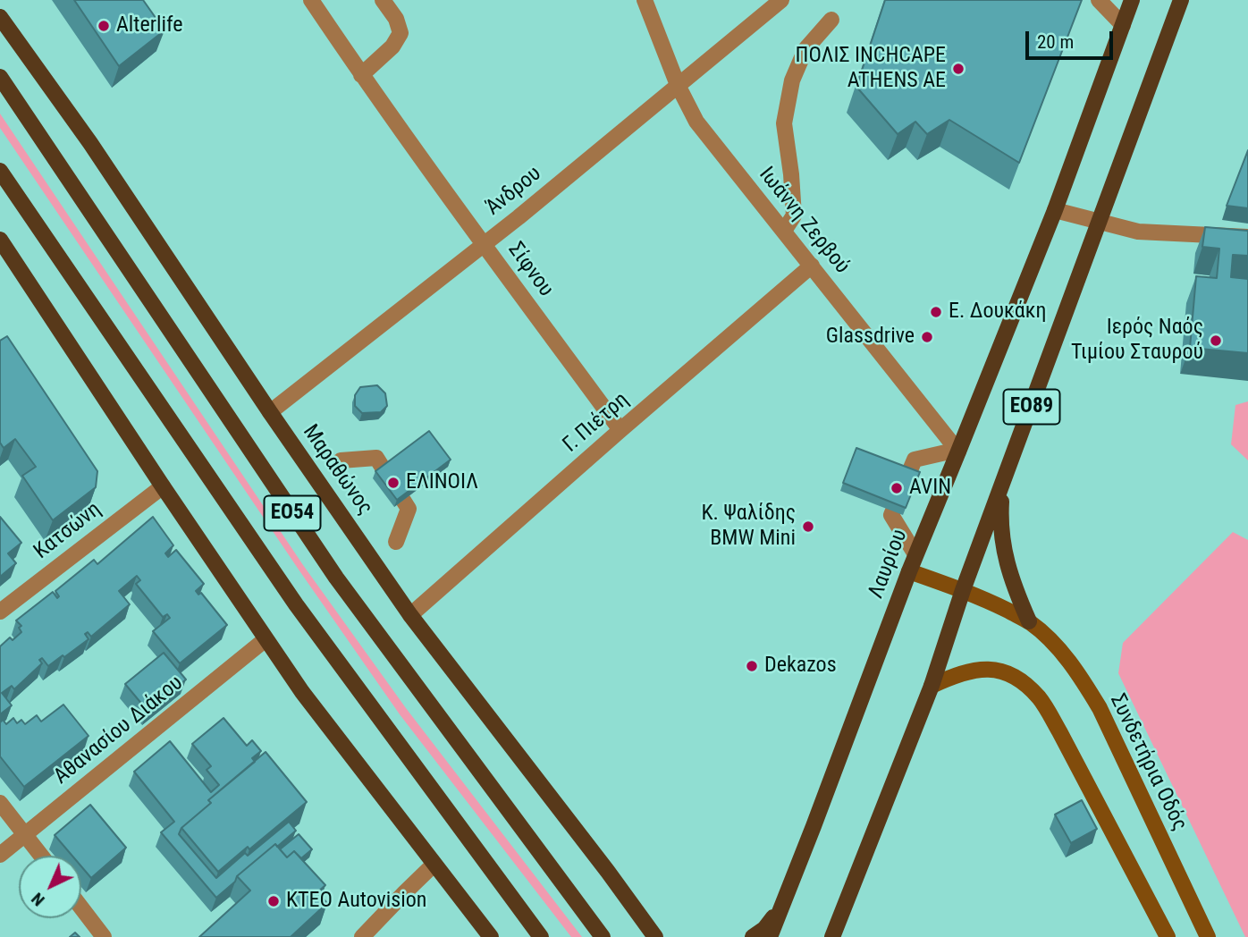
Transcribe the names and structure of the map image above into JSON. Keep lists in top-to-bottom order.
{
  "streets": {
    "main road": [
      "ΕΟ89",
      "Μαραθώνος",
      "ΕΟ54",
      "Λαυρίου",
      "Συνδετήρια Οδός"
    ],
    "street": [
      "Άνδρου",
      "Ιωάννη Ζερβού",
      "Σίφνου",
      "Γ. Πιέτρη",
      "Κατσώνη",
      "Αθανασίου Διάκου"
    ]
  },
  "crossings": [
    ["Άνδρου", "Ιωάννη Ζερβού"],
    ["Άνδρου", "Σίφνου"],
    ["Άνδρου", "Μαραθώνος"],
    ["Ιωάννη Ζερβού", "Γ. Πιέτρη"],
    ["Ιωάννη Ζερβού", "Λαυρίου"],
    ["Σίφνου", "Γ. Πιέτρη"],
    ["ΕΟ89", "Συνδετήρια Οδός"],
    ["Γ. Πιέτρη", "Μαραθώνος"],
    ["Λαυρίου", "Συνδετήρια Οδός"]
  ],
  "places": [
    "Alterlife",
    "ΠΟΛΙΣ INCHCAPE ATHENS ΑΕ",
    "Ε. Δουκάκη",
    "Glassdrive",
    "Ιερός Ναός Τιμίου Σταυρού",
    "ΕΛΙΝΟΙΛ",
    "AVIN",
    "Κ. Ψαλίδης BMW Mini",
    "Dekazos",
    "ΚΤΕΟ Autovision"
  ],
  "scale_bar": "20 m",
  "north": "bottom left"
}
